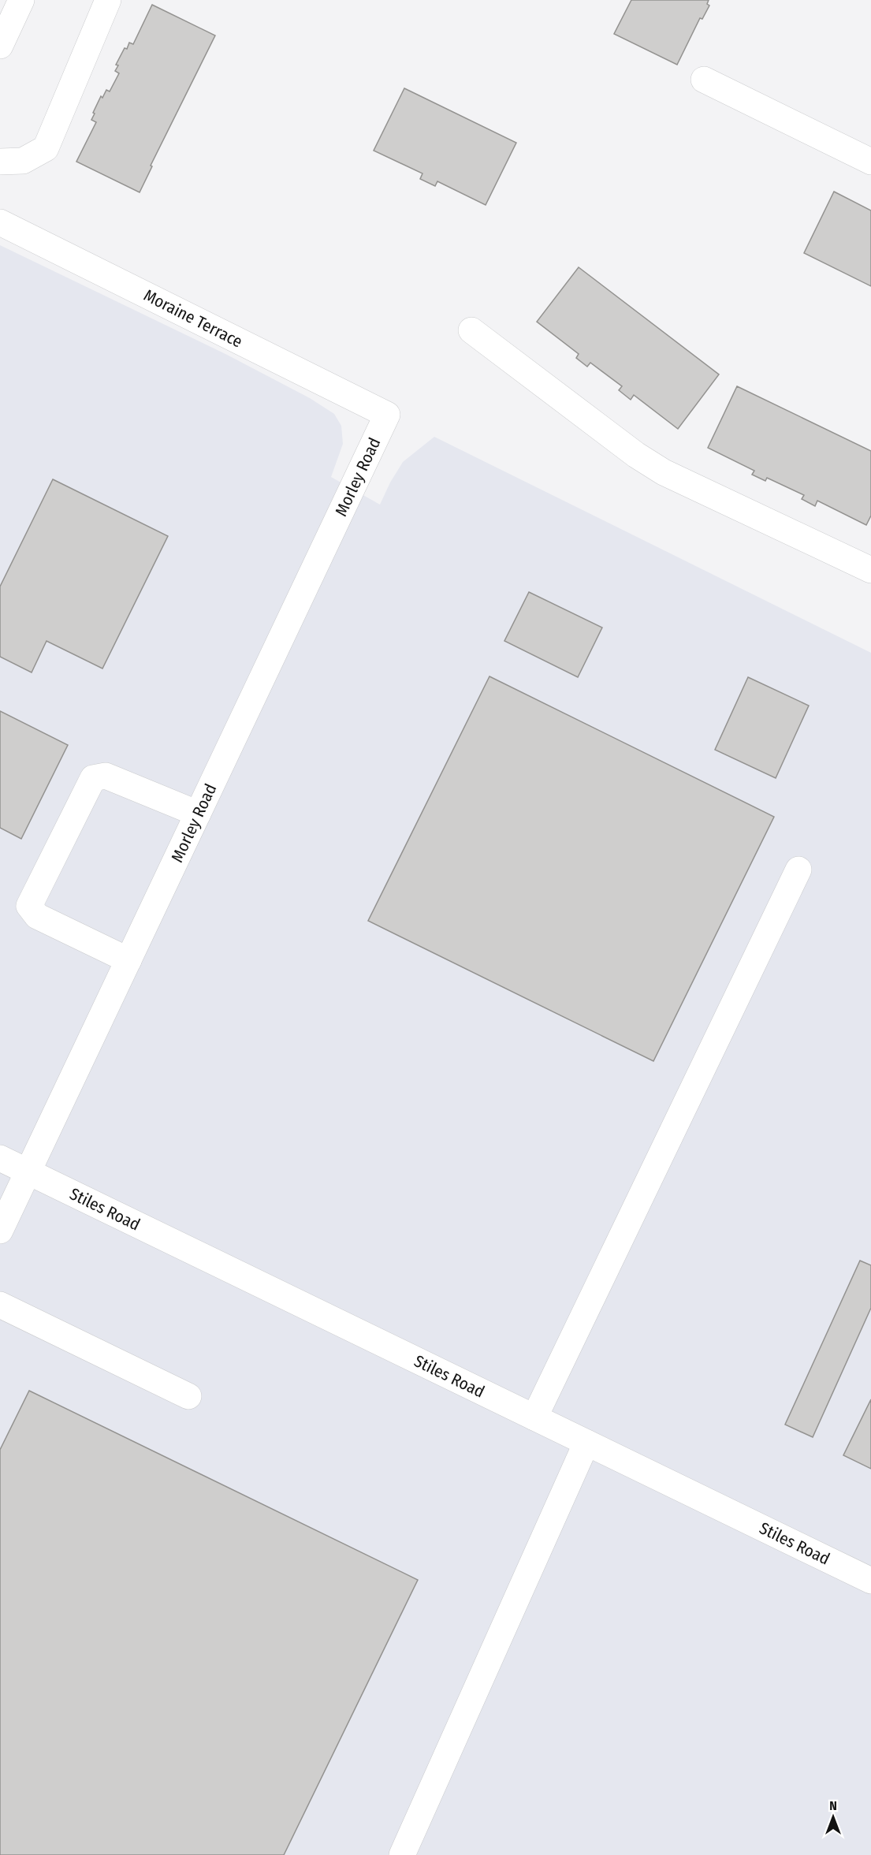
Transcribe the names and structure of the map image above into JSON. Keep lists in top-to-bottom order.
{
  "streets": {
    "street": ["Moraine Terrace", "Morley Road", "Stiles Road"]
  },
  "crossings": [
    ["Moraine Terrace", "Morley Road"],
    ["Morley Road", "Stiles Road"]
  ],
  "north": "top"
}
